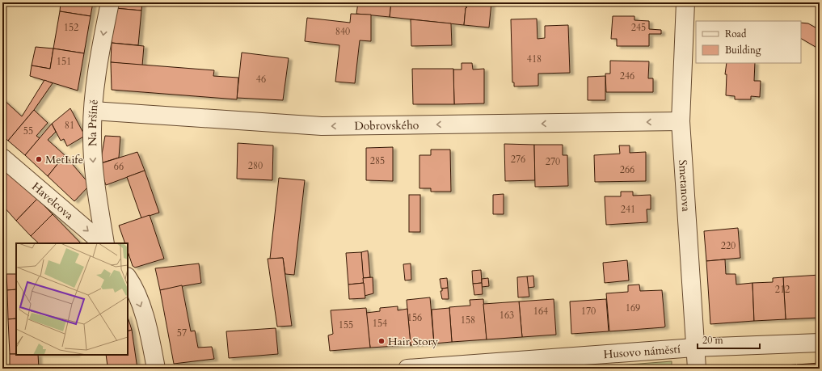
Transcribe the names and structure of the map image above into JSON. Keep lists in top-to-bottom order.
{
  "streets": {
    "street": [
      "Na Pršíně",
      "Dobrovského",
      "Smetanova",
      "Havelcova",
      "Husovo náměstí"
    ]
  },
  "crossings": [
    ["Na Pršíně", "Dobrovského"],
    ["Dobrovského", "Smetanova"],
    ["Smetanova", "Husovo náměstí"]
  ],
  "one_way": ["Na Pršíně", "Dobrovského", "Havelcova"],
  "places": ["MetLife", "Hair Story"],
  "house_numbers": [
    "152",
    "245",
    "840",
    "418",
    "151",
    "246",
    "46",
    "81",
    "55",
    "276",
    "285",
    "270",
    "280",
    "66",
    "266",
    "241",
    "220",
    "212",
    "169",
    "164",
    "170",
    "163",
    "156",
    "158",
    "154",
    "155",
    "57"
  ],
  "legend": ["Road", "Building"],
  "scale_bar": "20 m"
}
